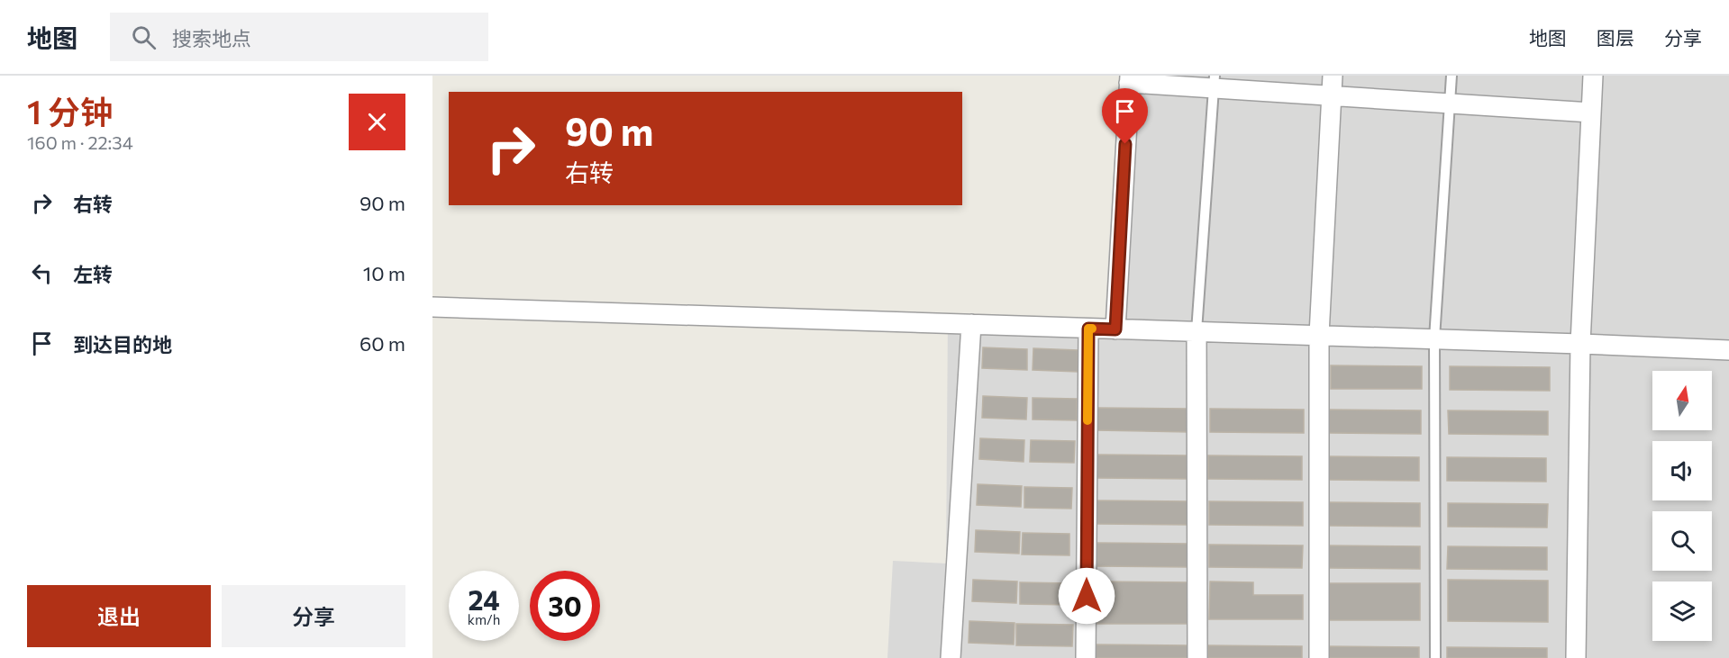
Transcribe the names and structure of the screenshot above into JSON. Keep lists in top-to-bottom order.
{
  "north": "top",
  "page": {
    "header": "地图",
    "search": "搜索地点",
    "nav": ["地图", "图层", "分享"],
    "heading": ["1 分钟", "160 m · 22:34"],
    "turn": ["90 m", "右转"],
    "list": [
      {
        "name": "右转",
        "value": "90 m"
      },
      {
        "name": "左转",
        "value": "10 m"
      },
      {
        "name": "到达目的地",
        "value": "60 m"
      }
    ],
    "speed": "24 km/h",
    "limit": "30",
    "buttons": ["退出", "分享"]
  }
}
